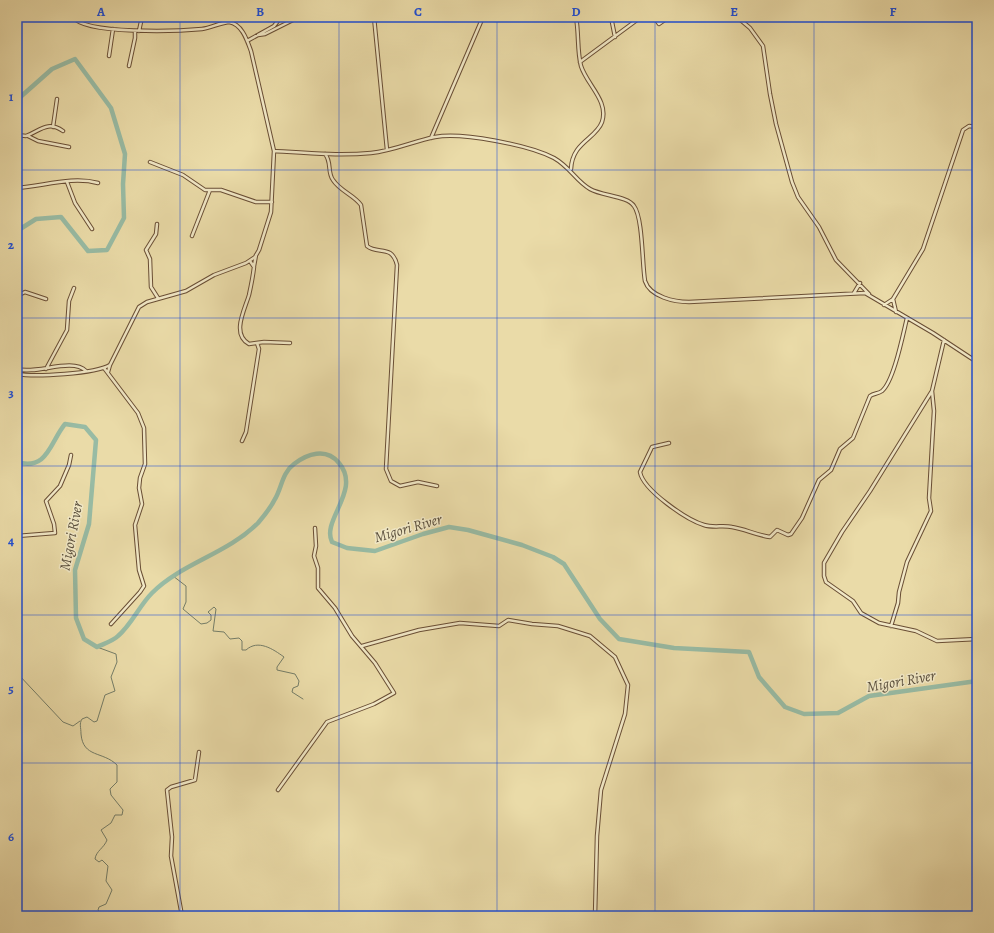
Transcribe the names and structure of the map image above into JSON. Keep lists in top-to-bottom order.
{
  "water": ["Migori River"],
  "grid": {
    "columns": [
      "A",
      "B",
      "C",
      "D",
      "E",
      "F"
    ],
    "rows": [
      "1",
      "2",
      "3",
      "4",
      "5",
      "6"
    ]
  }
}
